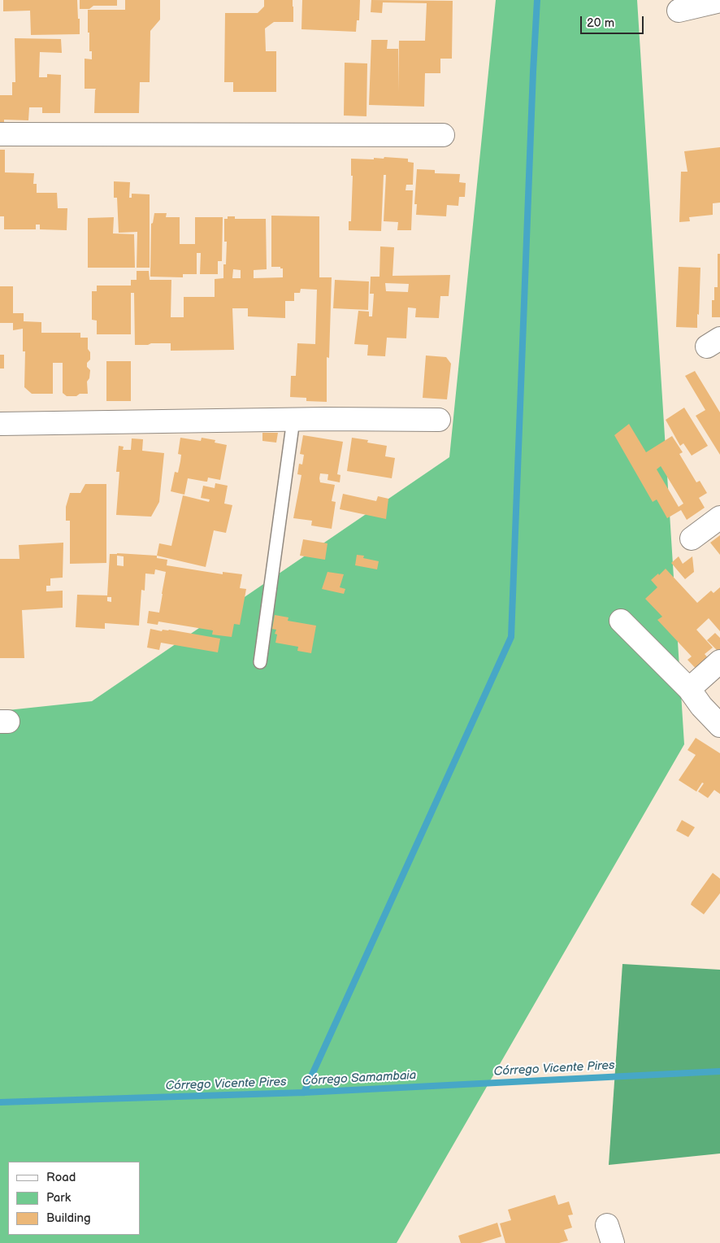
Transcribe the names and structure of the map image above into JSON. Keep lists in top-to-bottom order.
{
  "water": ["Córrego Vicente Pires", "Córrego Samambaia"],
  "legend": ["Road", "Park", "Building"],
  "scale_bar": "20 m"
}
